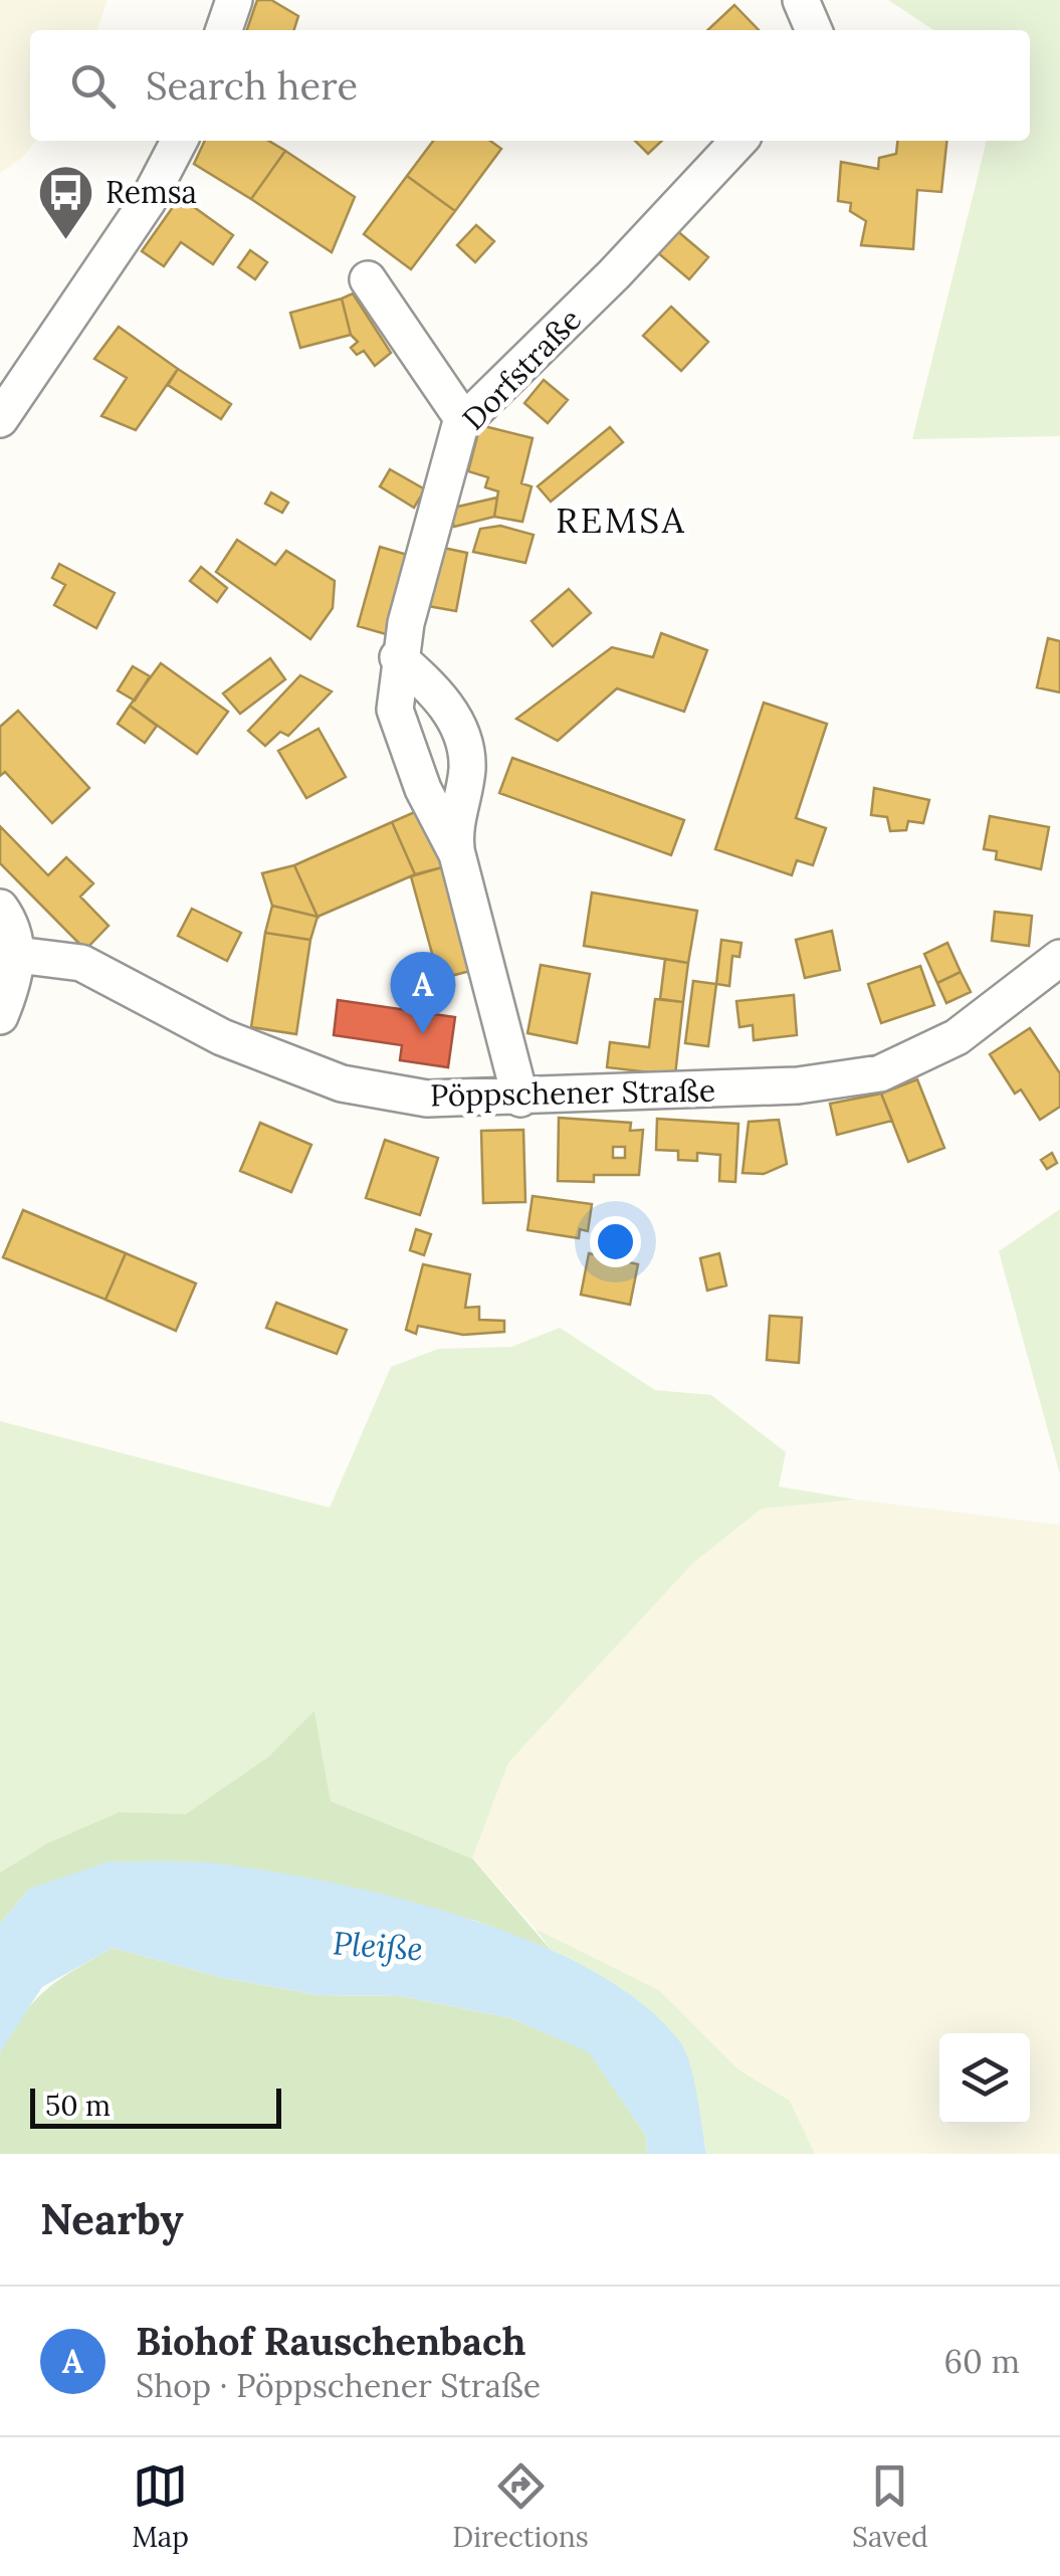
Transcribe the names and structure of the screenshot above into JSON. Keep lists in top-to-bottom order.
{
  "streets": {
    "street": ["Dorfstraße", "Pöppschener Straße"]
  },
  "crossings": [
    ["Dorfstraße", "Pöppschener Straße"]
  ],
  "districts": ["REMSA"],
  "water": ["Pleiße"],
  "places": {
    "bus stop": ["Remsa"]
  },
  "scale_bar": "50 m",
  "page": {
    "search": "Search here",
    "pins": "A",
    "scale": "50 m",
    "heading": "Nearby",
    "list": [
      {
        "mark": "A",
        "name": "Biohof Rauschenbach",
        "note": "Shop · Pöppschener Straße",
        "value": "60 m"
      }
    ],
    "nav": ["Map", "Directions", "Saved"]
  }
}
